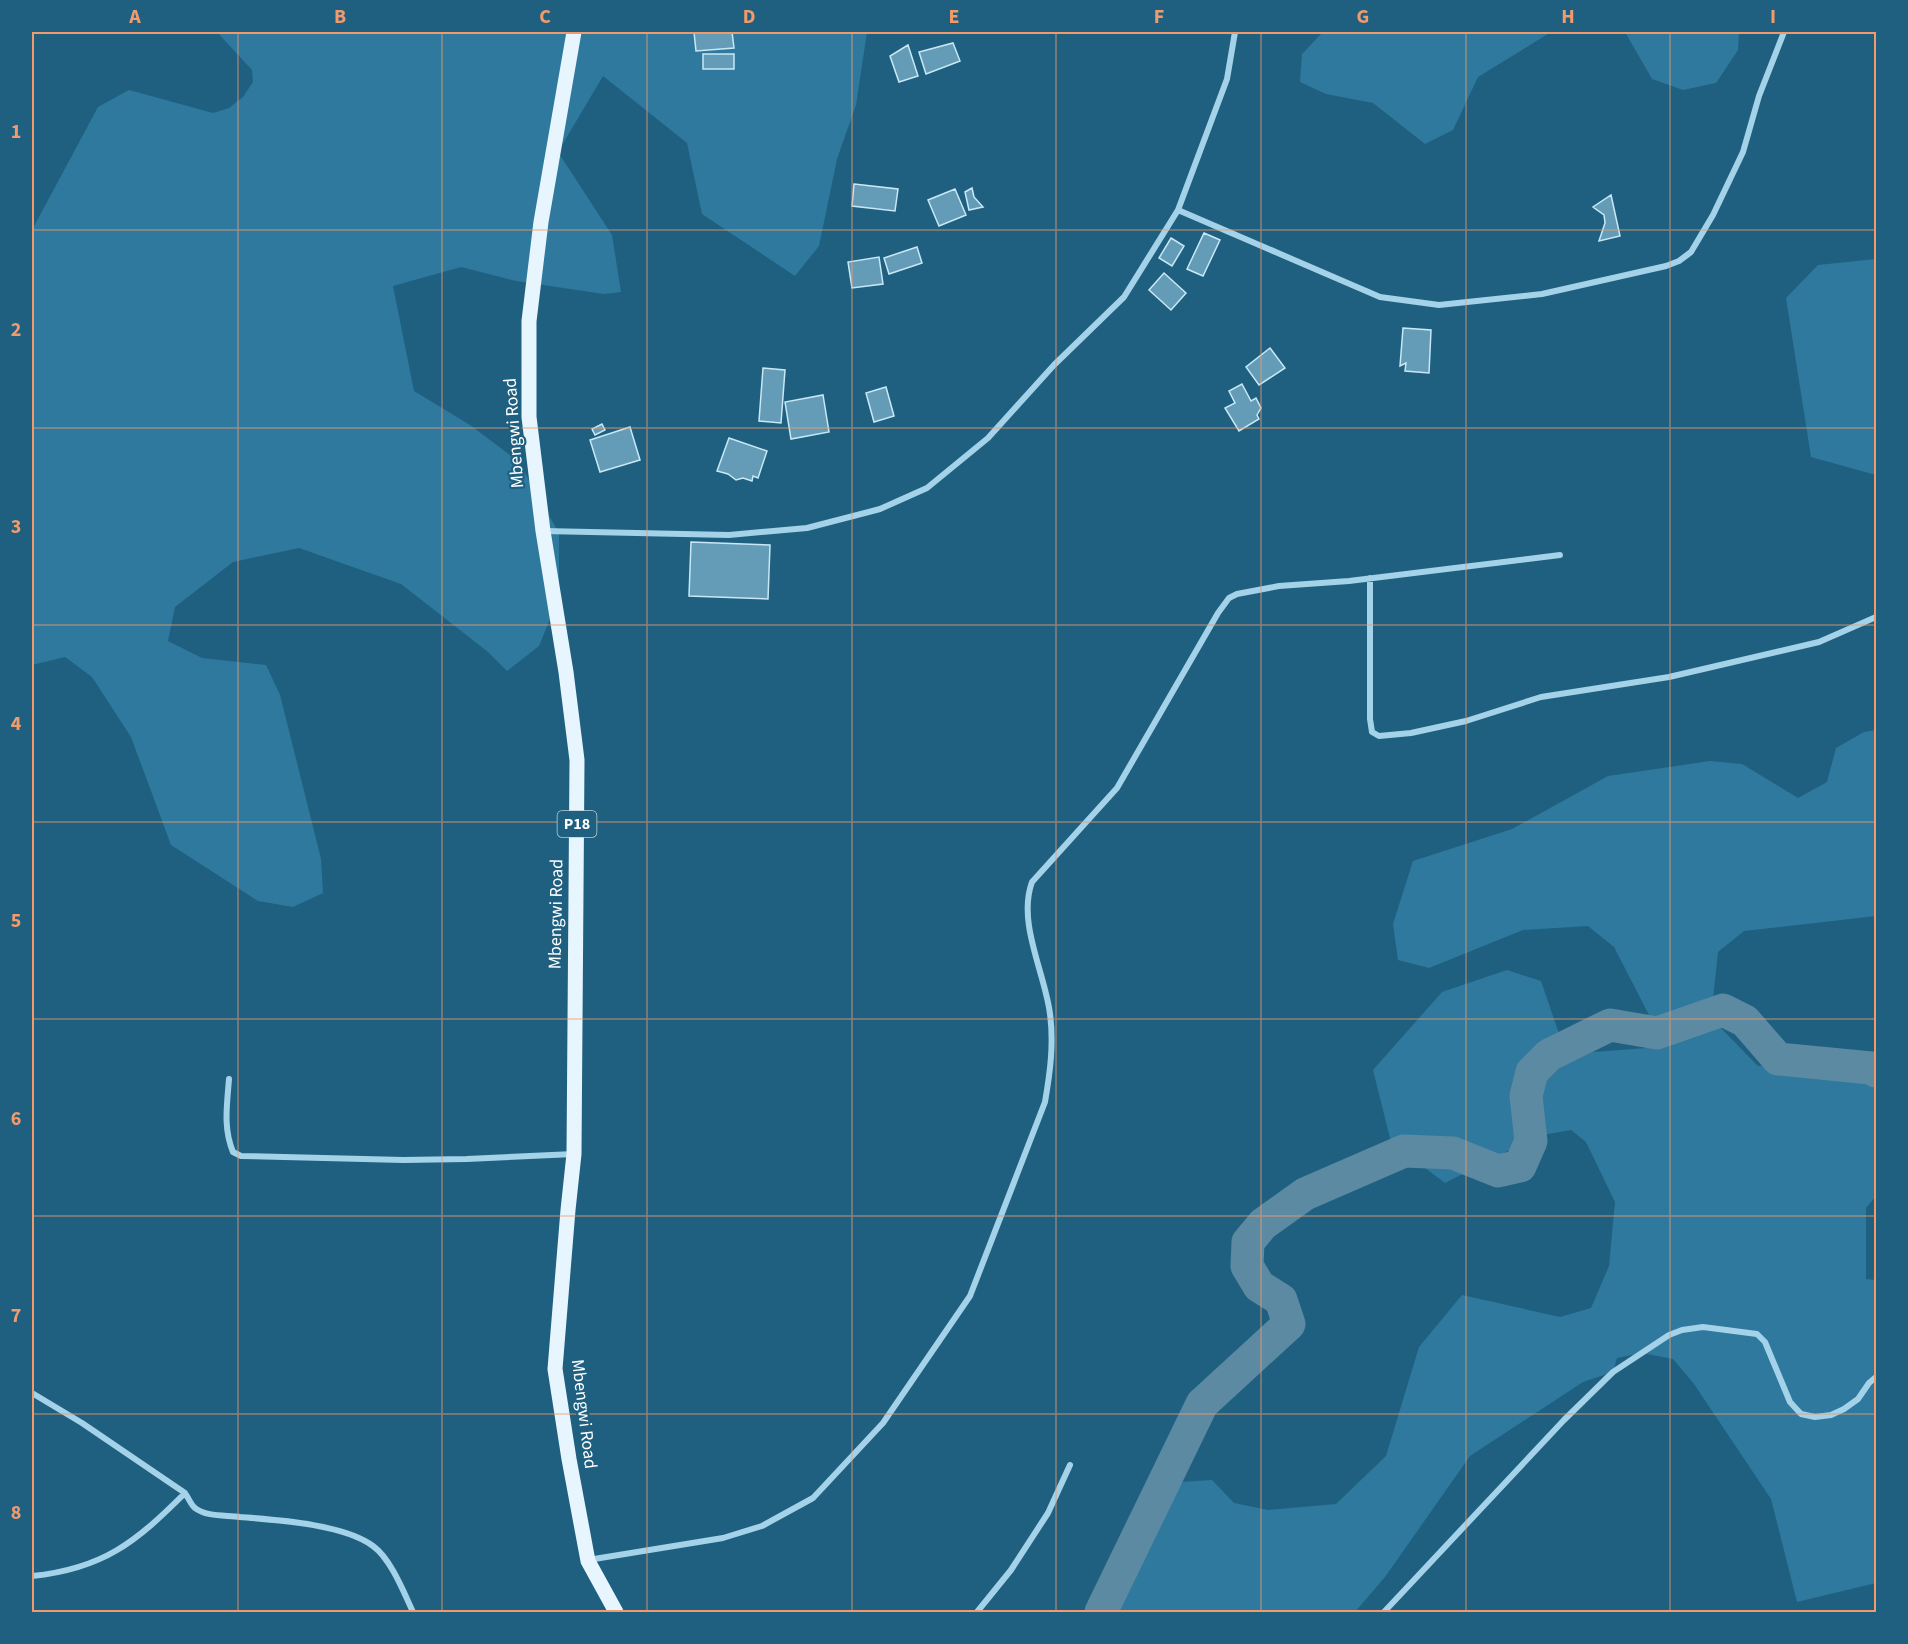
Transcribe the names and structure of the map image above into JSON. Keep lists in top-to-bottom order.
{
  "streets": {
    "main road": ["Mbengwi Road", "P18"]
  },
  "grid": {
    "columns": [
      "A",
      "B",
      "C",
      "D",
      "E",
      "F",
      "G",
      "H",
      "I"
    ],
    "rows": [
      "1",
      "2",
      "3",
      "4",
      "5",
      "6",
      "7",
      "8"
    ]
  }
}
